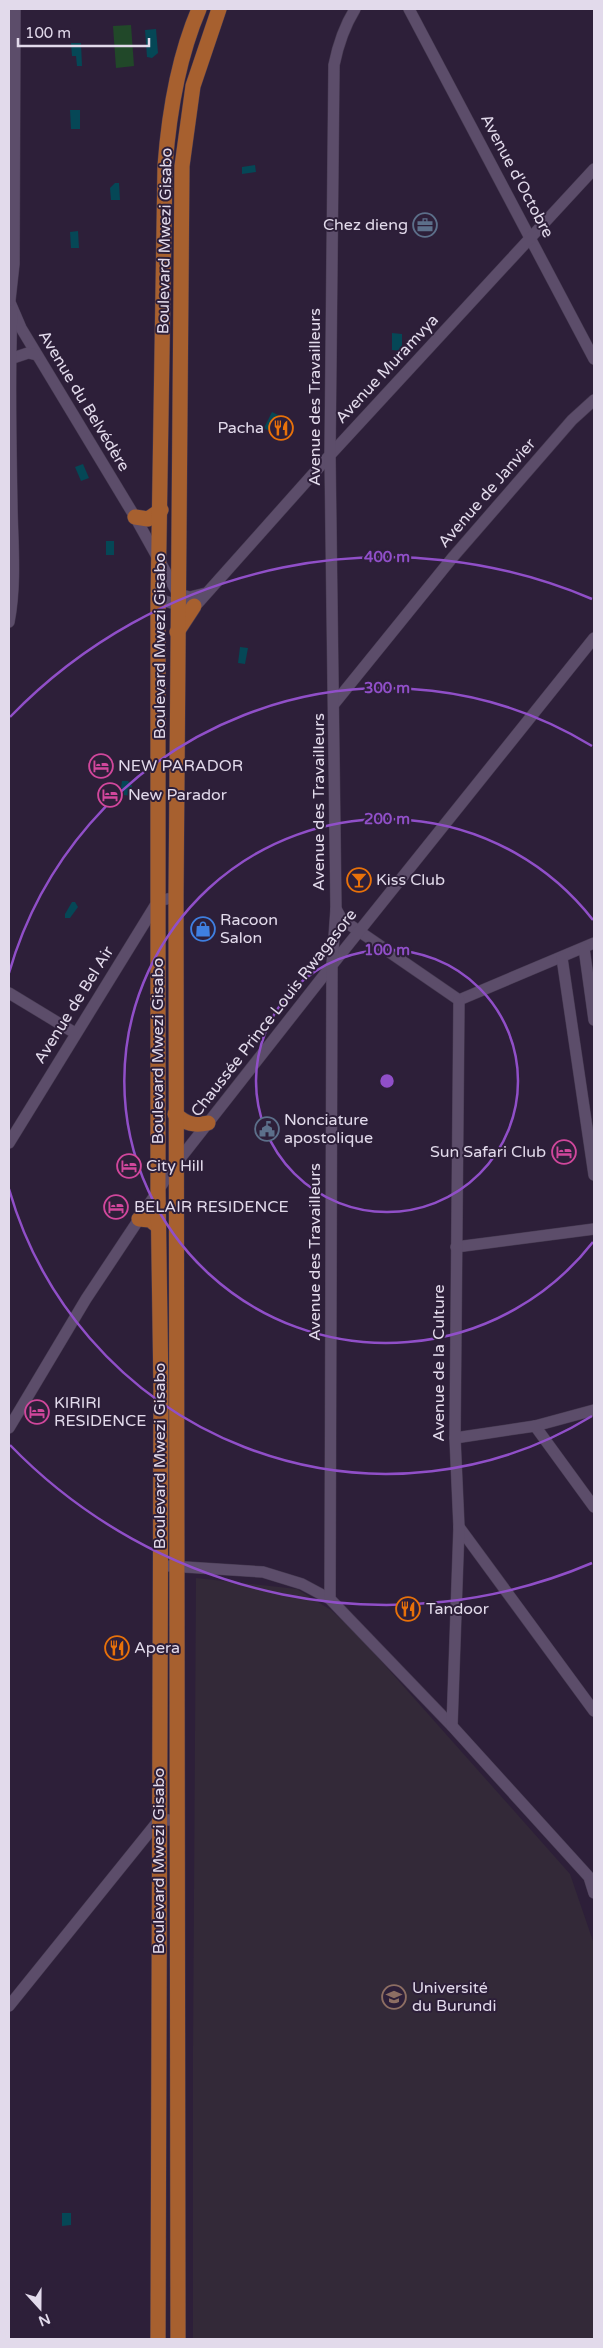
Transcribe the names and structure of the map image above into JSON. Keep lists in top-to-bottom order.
{
  "streets": {
    "main road": ["Boulevard Mwezi Gisabo"],
    "street": [
      "Avenue d'Octobre",
      "Avenue Muramvya",
      "Avenue des Travailleurs",
      "Avenue du Belvédère",
      "Avenue de Janvier",
      "Avenue de Bel Air",
      "Chaussée Prince Louis Rwagasore",
      "Avenue de la Culture"
    ]
  },
  "crossings": [
    ["Avenue d'Octobre", "Avenue Muramvya"],
    ["Boulevard Mwezi Gisabo", "Avenue du Belvédère"],
    ["Boulevard Mwezi Gisabo", "Avenue de Bel Air"],
    ["Boulevard Mwezi Gisabo", "Chaussée Prince Louis Rwagasore"],
    ["Avenue Muramvya", "Avenue des Travailleurs"],
    ["Avenue des Travailleurs", "Avenue de Janvier"],
    ["Avenue des Travailleurs", "Chaussée Prince Louis Rwagasore"]
  ],
  "places": {
    "office": ["Chez dieng"],
    "restaurant": ["Pacha", "Tandoor", "Apera"],
    "hotel": [
      "NEW PARADOR",
      "New Parador",
      "Sun Safari Club",
      "City Hill",
      "BELAIR RESIDENCE",
      "KIRIRI RESIDENCE"
    ],
    "bar": ["Kiss Club"],
    "shop": ["Racoon Salon"],
    "public building": ["Nonciature apostolique"],
    "school or university": ["Université du Burundi"]
  },
  "scale_bar": "100 m",
  "north": "bottom",
  "rings": [
    "400 m",
    "300 m",
    "200 m",
    "100 m"
  ]
}
